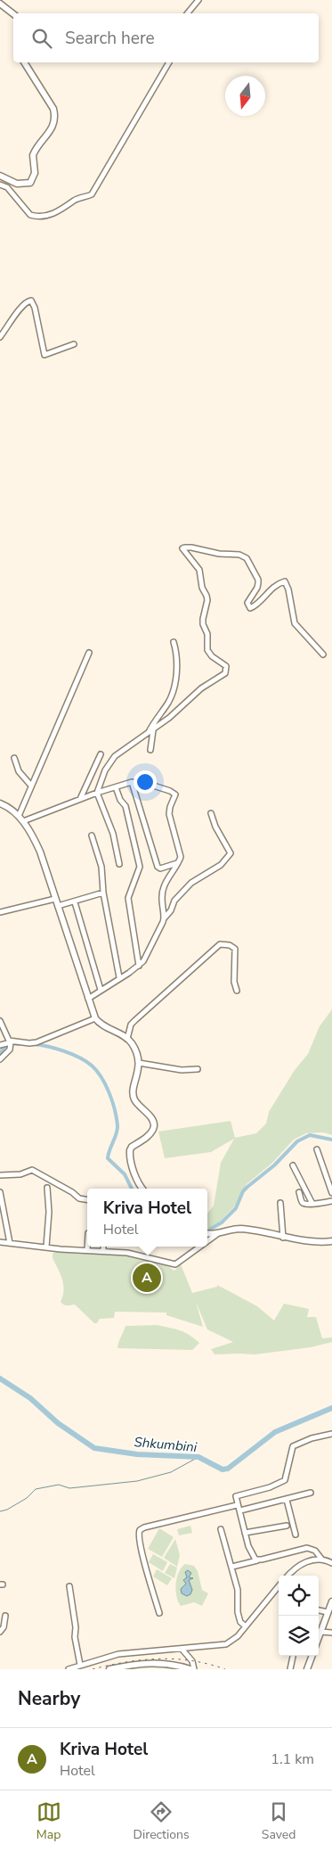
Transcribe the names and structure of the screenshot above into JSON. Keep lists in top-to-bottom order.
{
  "water": ["Shkumbini"],
  "north": "bottom",
  "page": {
    "search": "Search here",
    "popup": ["Kriva Hotel", "Hotel"],
    "pins": "A",
    "heading": "Nearby",
    "list": [
      {
        "mark": "A",
        "name": "Kriva Hotel",
        "note": "Hotel",
        "value": "1.1 km"
      }
    ],
    "nav": ["Map", "Directions", "Saved"]
  }
}
